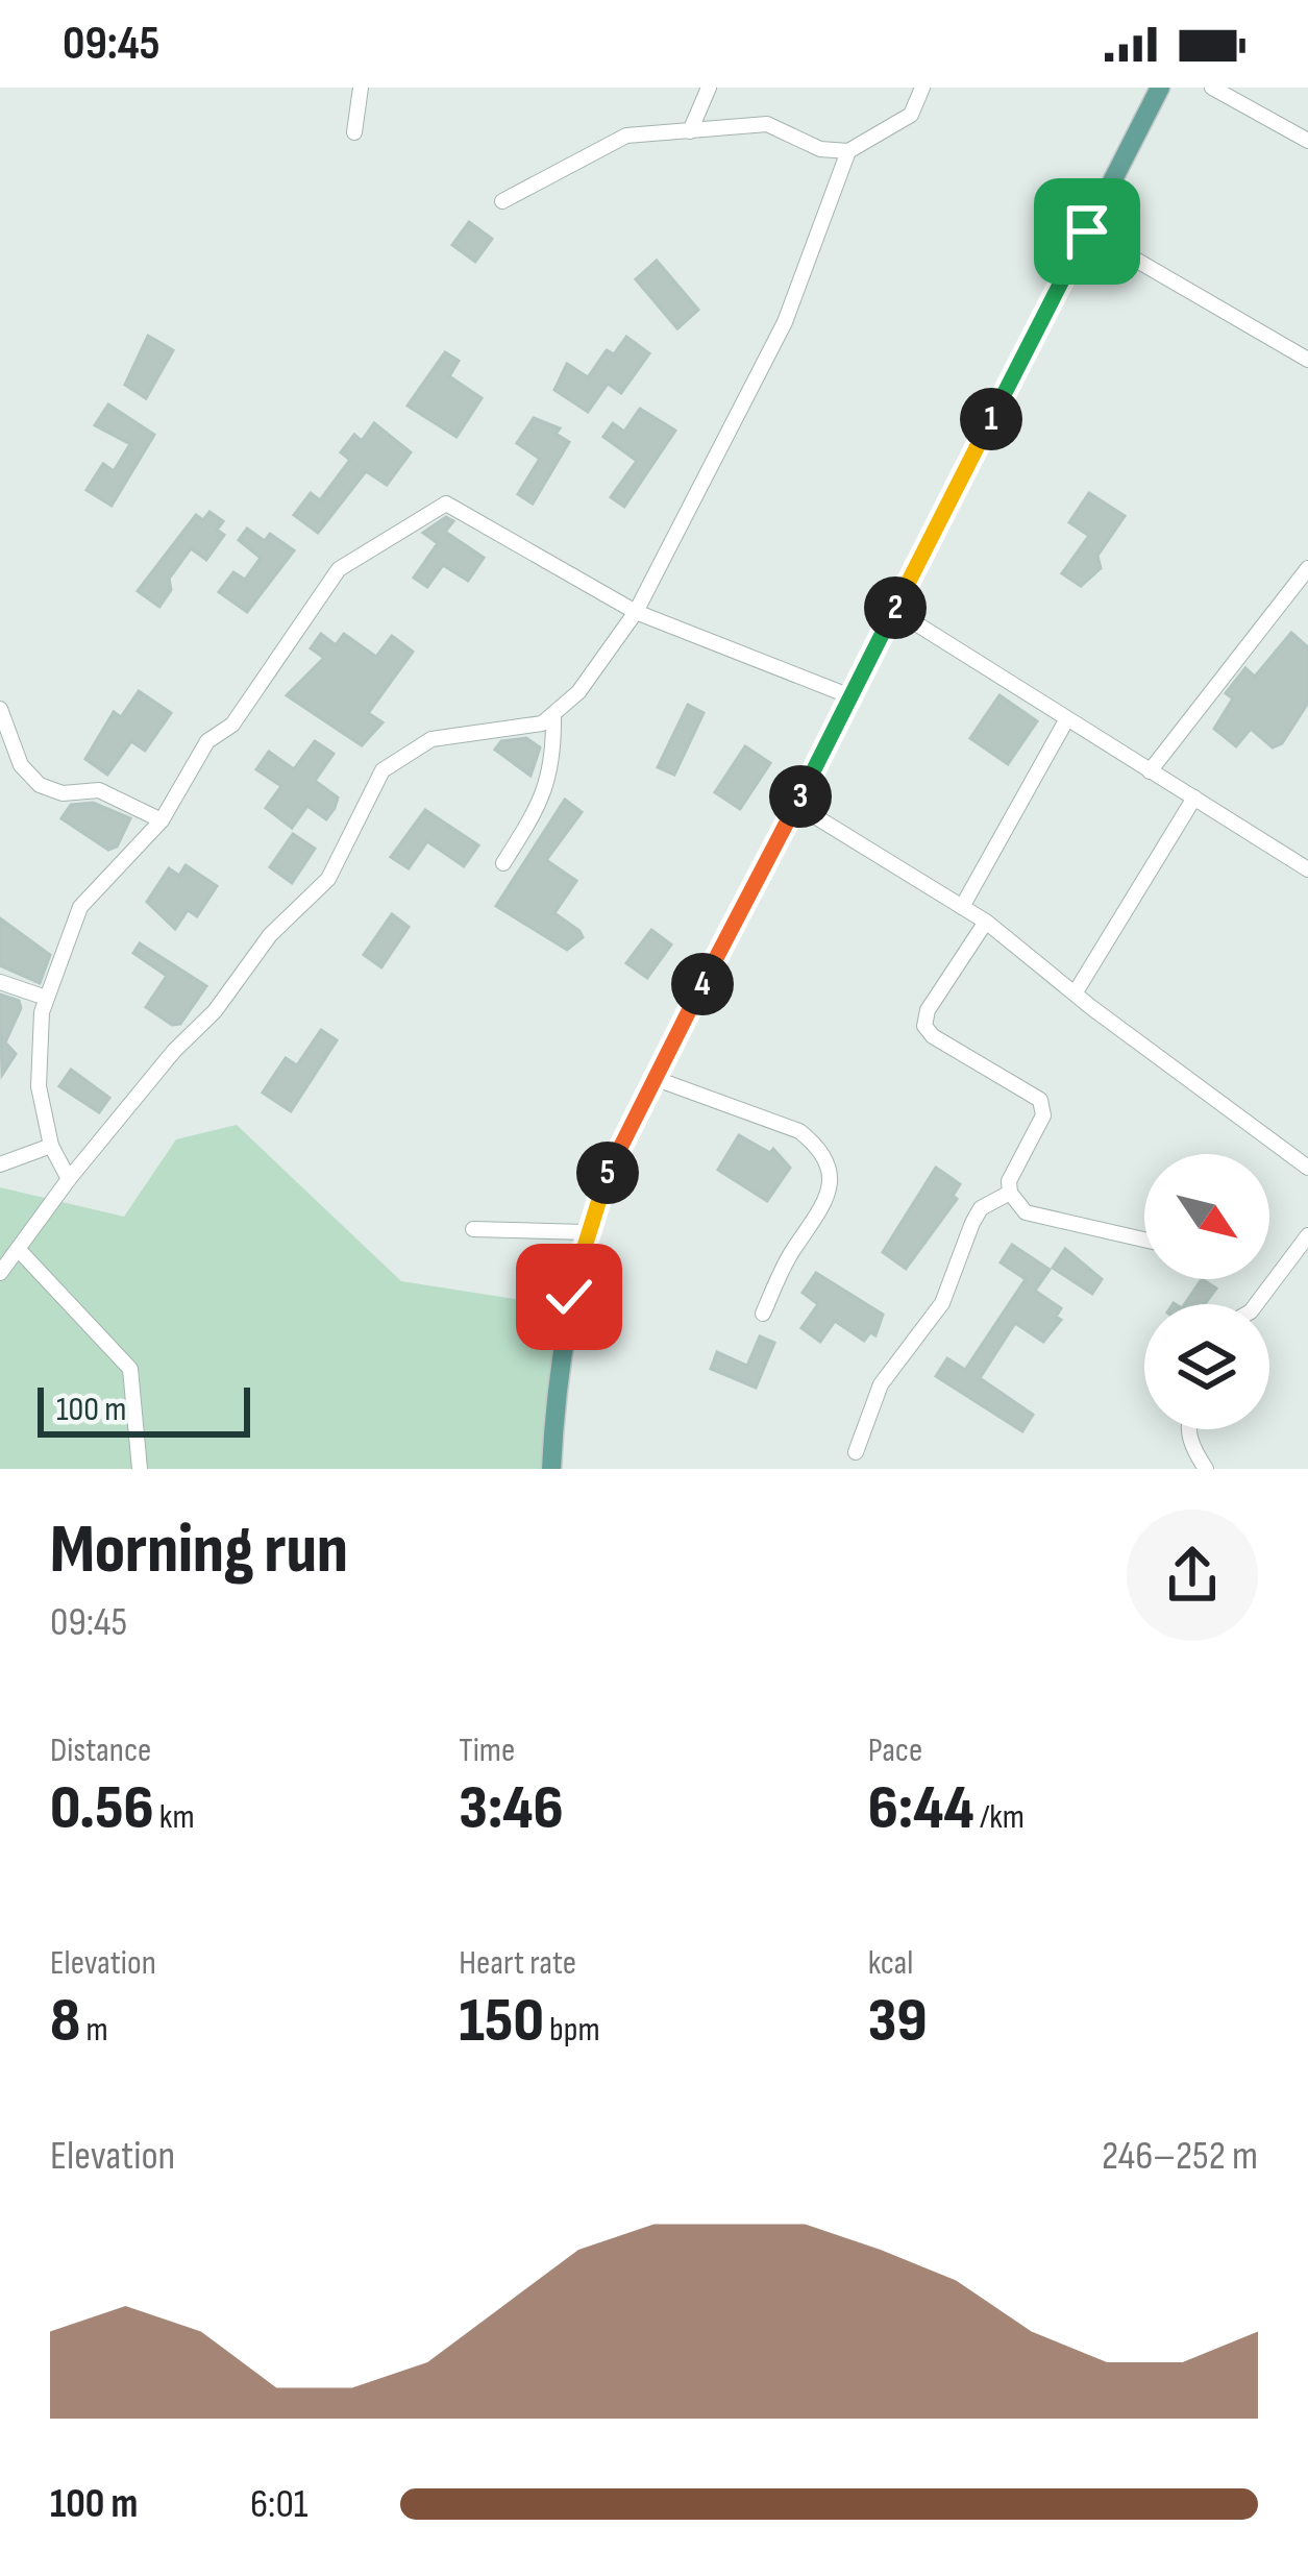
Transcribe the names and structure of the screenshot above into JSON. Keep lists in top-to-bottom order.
{
  "scale_bar": "100 m",
  "north": "bottom right",
  "page": {
    "status": "09:45",
    "pins": [
      "1",
      "2",
      "3",
      "4",
      "5"
    ],
    "scale": "100 m",
    "heading": ["Morning run", "09:45"],
    "stats": [
      ["Distance", "0.56 km"],
      ["Time", "3:46"],
      ["Pace", "6:44 /km"],
      ["Elevation", "8 m"],
      ["Heart rate", "150 bpm"],
      ["kcal", "39"]
    ],
    "chart": ["Elevation", "246–252 m"],
    "list": [
      {
        "name": "100 m",
        "note": "6:01"
      }
    ]
  }
}
